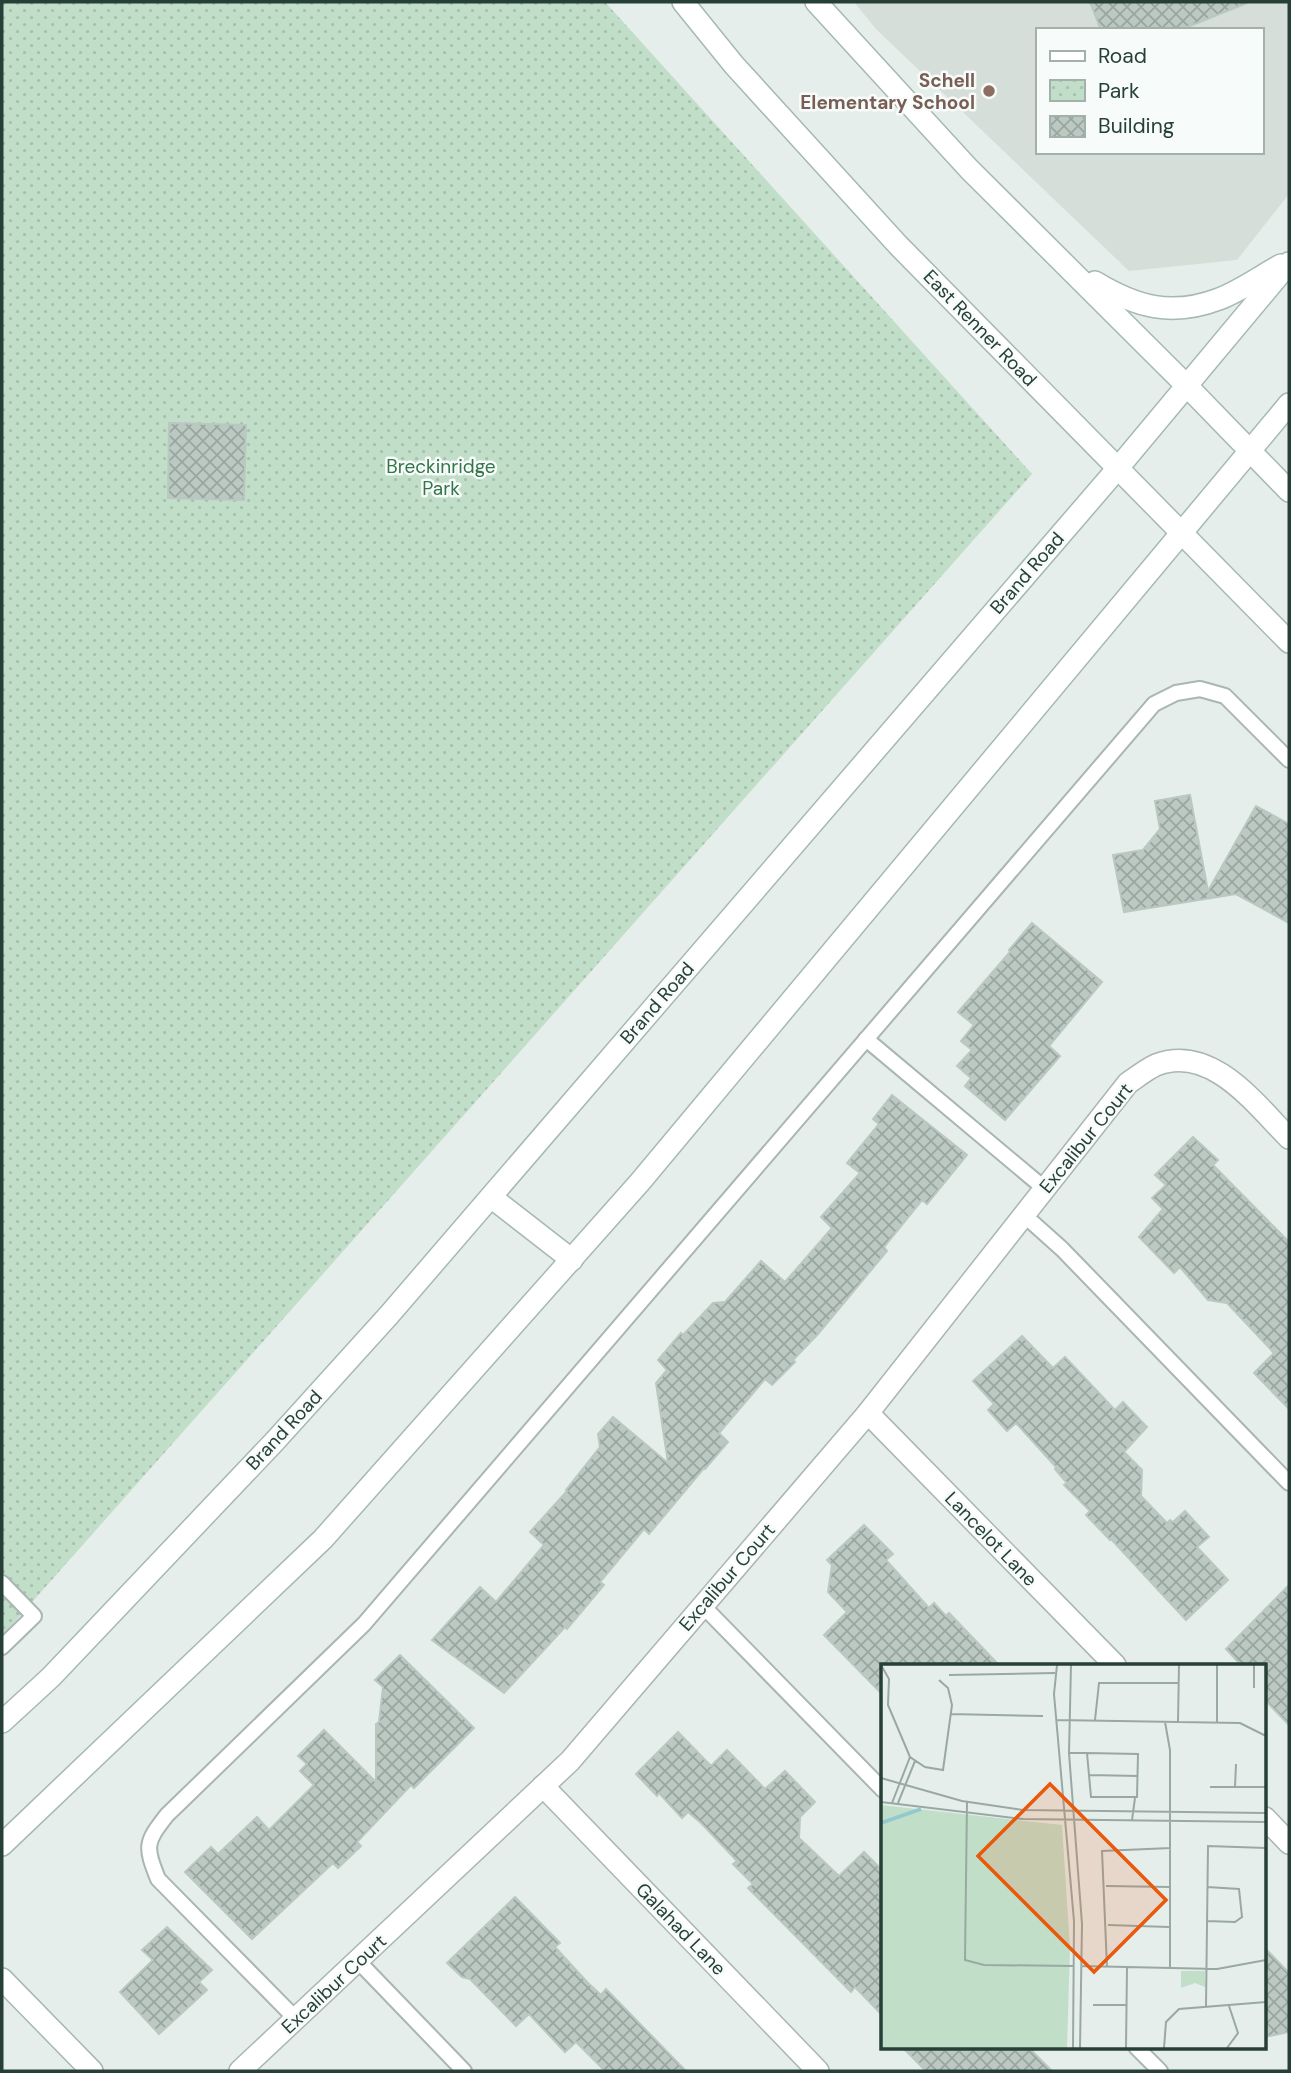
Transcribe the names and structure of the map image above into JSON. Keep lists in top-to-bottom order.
{
  "streets": {
    "main road": [
      "East Renner Road",
      "Brand Road",
      "Excalibur Court",
      "Lancelot Lane",
      "Galahad Lane"
    ]
  },
  "crossings": [
    ["East Renner Road", "Brand Road"],
    ["Excalibur Court", "Lancelot Lane"],
    ["Excalibur Court", "Galahad Lane"]
  ],
  "parks": ["Breckinridge Park"],
  "places": ["Schell Elementary School"],
  "legend": ["Road", "Park", "Building"]
}
